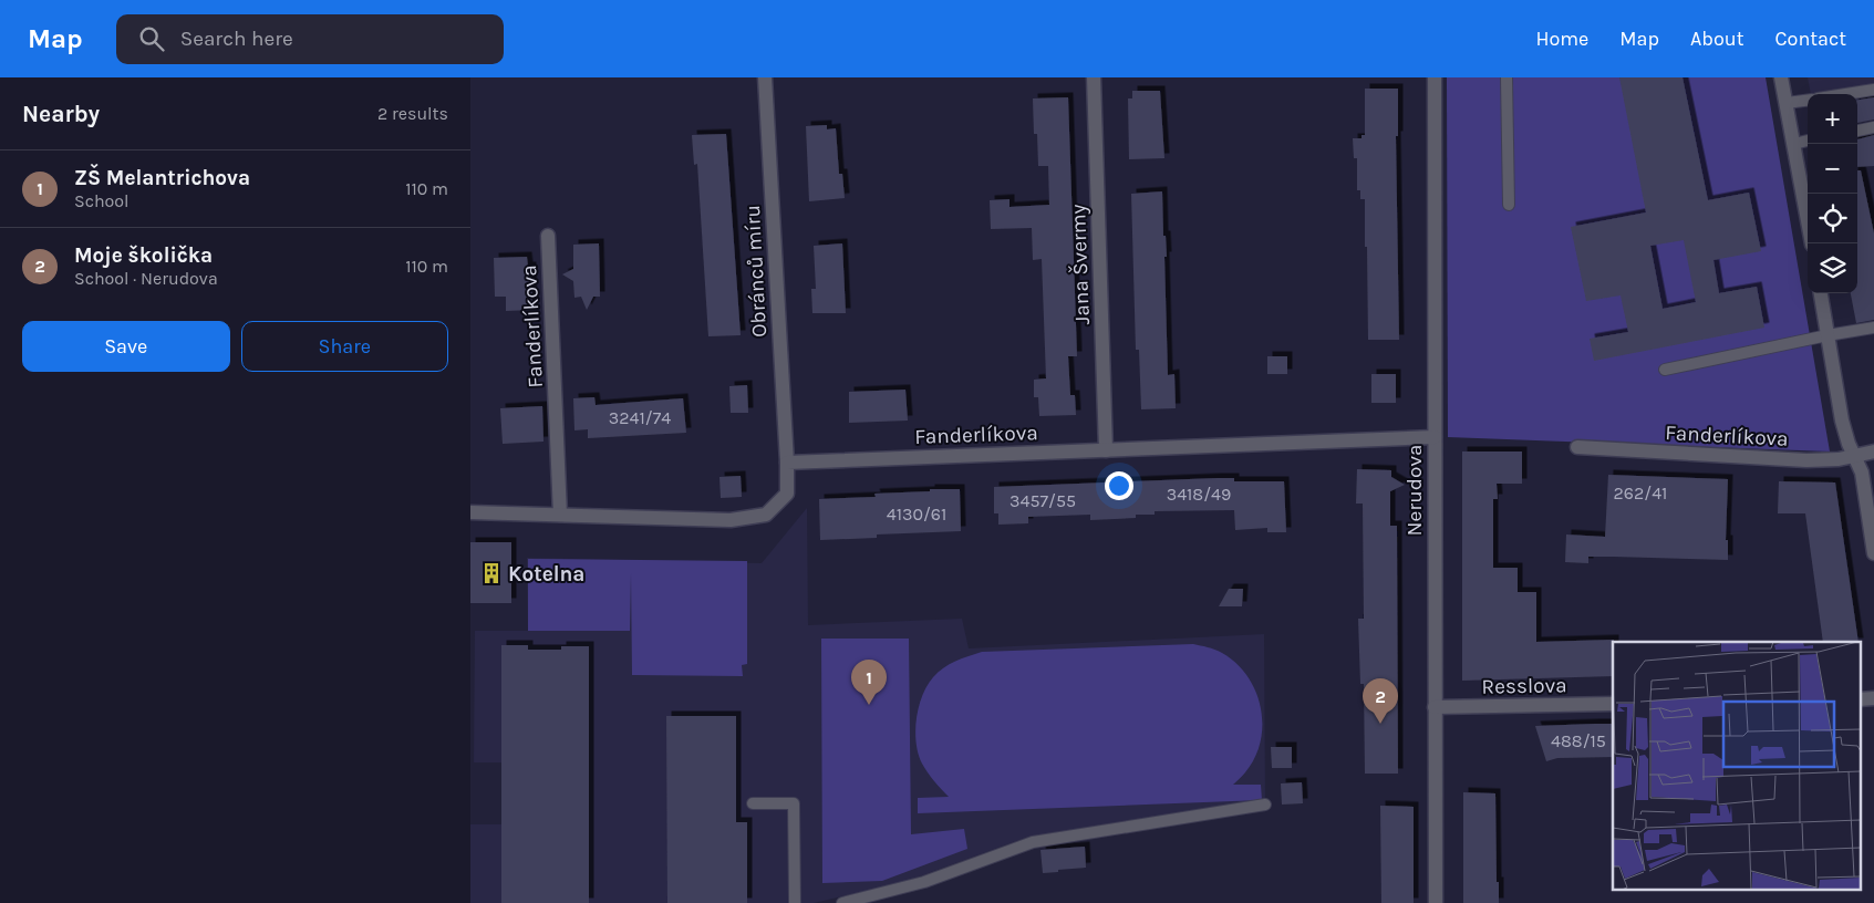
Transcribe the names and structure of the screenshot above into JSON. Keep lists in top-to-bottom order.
{
  "streets": {
    "street": [
      "Jana Švermy",
      "Obránců míru",
      "Fanderlíkova",
      "Nerudova",
      "Resslova"
    ]
  },
  "crossings": [
    ["Jana Švermy", "Fanderlíkova"],
    ["Obránců míru", "Fanderlíkova"],
    ["Fanderlíkova", "Nerudova"],
    ["Nerudova", "Resslova"]
  ],
  "places": {
    "building": ["Kotelna"]
  },
  "house_numbers": [
    "3241/74",
    "262/41",
    "3418/49",
    "3457/55",
    "4130/61",
    "488/15"
  ],
  "page": {
    "header": "Map",
    "search": "Search here",
    "nav": [
      "Home",
      "Map",
      "About",
      "Contact"
    ],
    "heading": ["Nearby", "2 results"],
    "map_buttons": ["+", "−"],
    "list": [
      {
        "mark": "1",
        "name": "ZŠ Melantrichova",
        "note": "School",
        "value": "110 m"
      },
      {
        "mark": "2",
        "name": "Moje školička",
        "note": "School · Nerudova",
        "value": "110 m"
      }
    ],
    "buttons": ["Save", "Share"],
    "pins": ["1", "2"]
  }
}
